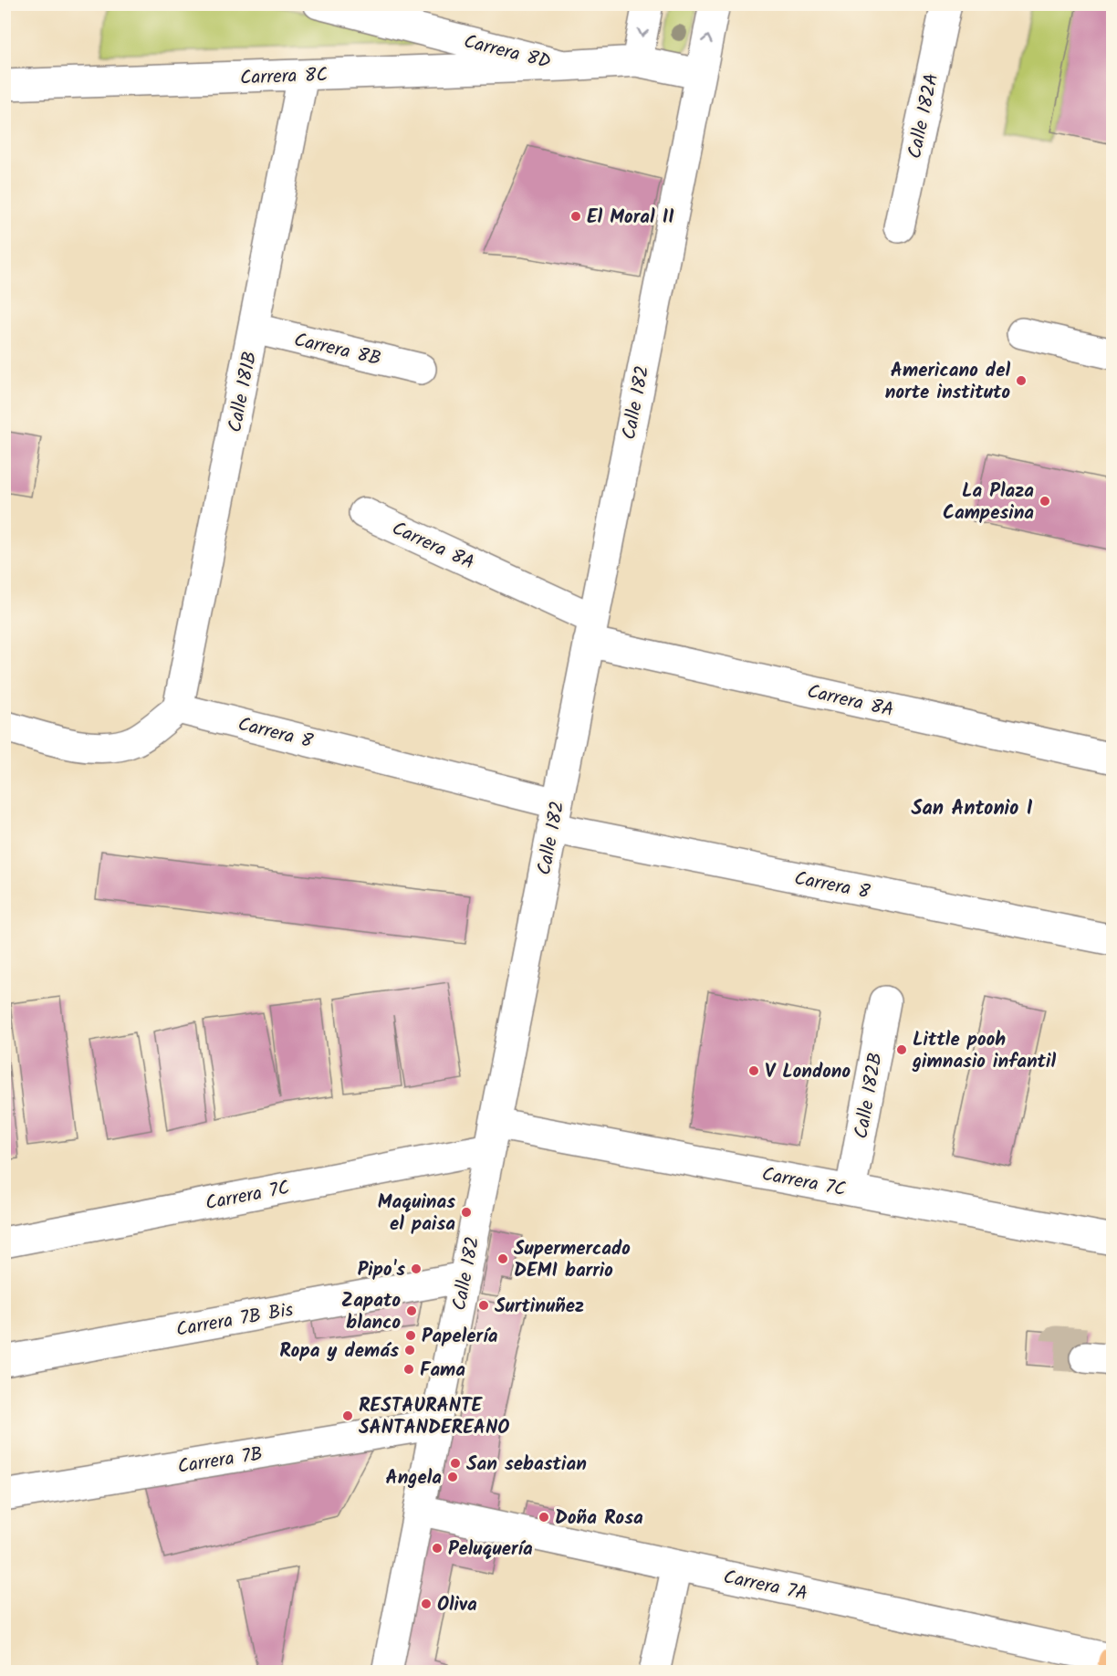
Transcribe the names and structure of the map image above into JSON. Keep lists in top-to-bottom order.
{
  "streets": {
    "street": [
      "Carrera 8D",
      "Carrera 8C",
      "Calle 182A",
      "Carrera 8B",
      "Calle 181B",
      "Calle 182",
      "Carrera 8A",
      "Carrera 8",
      "Calle 182B",
      "Carrera 7C",
      "Carrera 7B Bis",
      "Carrera 7B",
      "Carrera 7A"
    ]
  },
  "crossings": [
    ["Carrera 8D", "Carrera 8C"],
    ["Carrera 8D", "Calle 182"],
    ["Carrera 8C", "Calle 181B"],
    ["Carrera 8B", "Calle 181B"],
    ["Calle 181B", "Carrera 8"],
    ["Calle 182", "Carrera 8A"],
    ["Calle 182", "Carrera 8"],
    ["Calle 182", "Carrera 7C"],
    ["Calle 182", "Carrera 7B Bis"],
    ["Calle 182", "Carrera 7B"],
    ["Calle 182", "Carrera 7A"],
    ["Calle 182B", "Carrera 7C"]
  ],
  "districts": ["San Antonio I"],
  "places": [
    "El Moral II",
    "Americano del norte instituto",
    "La Plaza Campesina",
    "Little pooh gimnasio infantil",
    "V Londono",
    "Maquinas el paisa",
    "Supermercado DEMI barrio",
    "Pipo's",
    "Surtinuñez",
    "Zapato blanco",
    "Papelería",
    "Ropa y demás",
    "Fama",
    "RESTAURANTE SANTANDEREANO",
    "San sebastian",
    "Angela",
    "Doña Rosa",
    "Peluquería",
    "Oliva"
  ]
}
